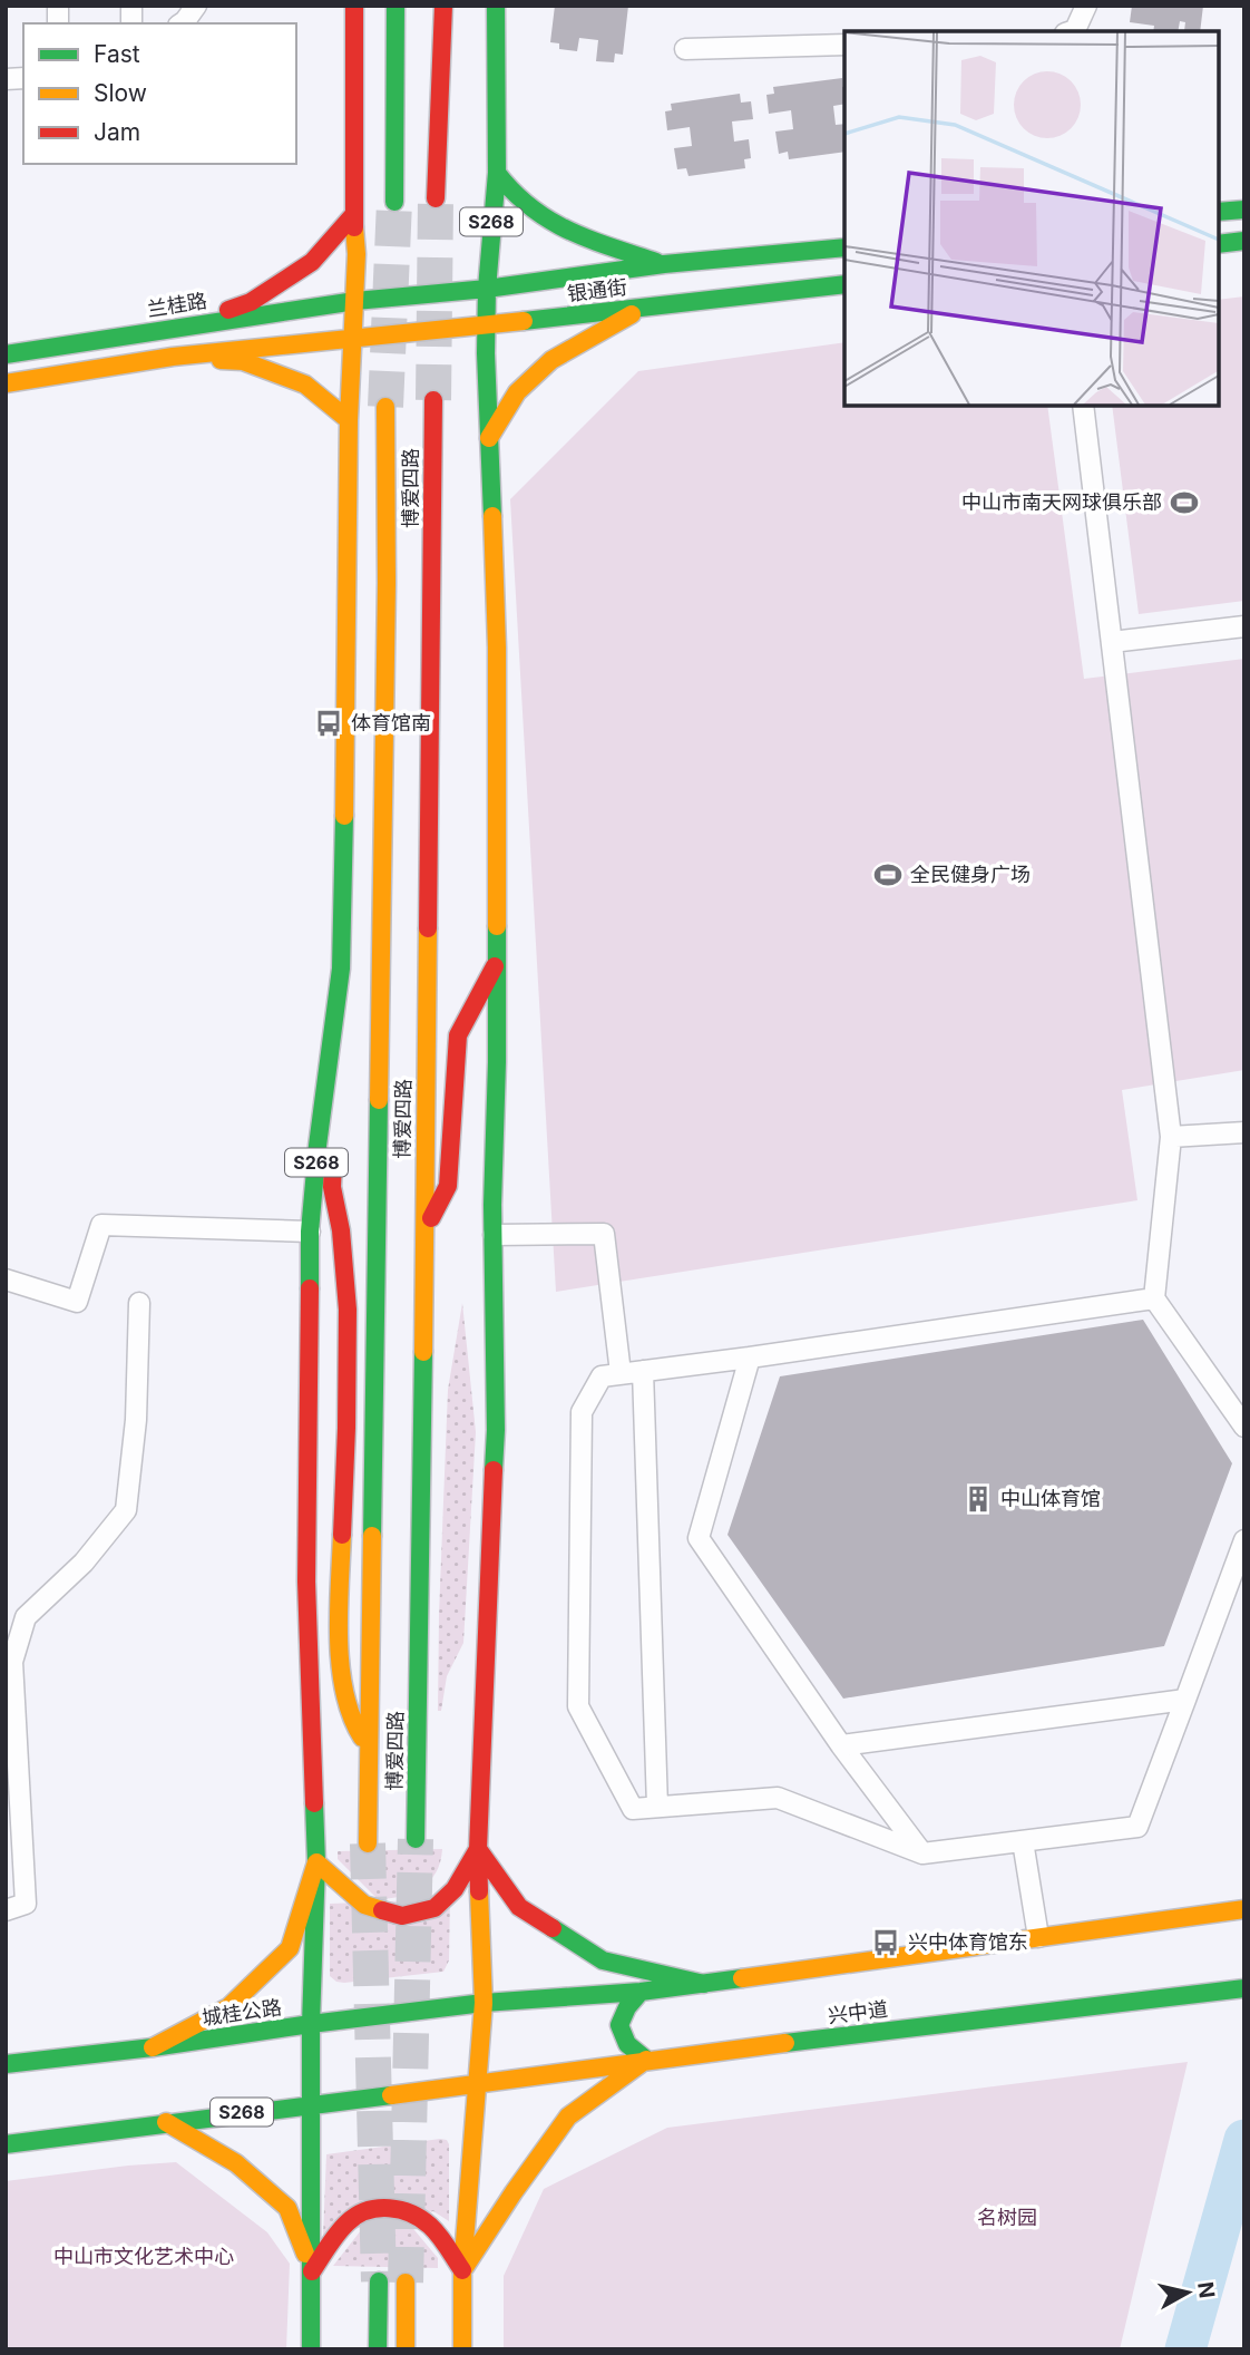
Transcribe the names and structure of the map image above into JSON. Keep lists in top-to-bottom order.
{
  "streets": {
    "main road": [
      "S268",
      "银通街",
      "兰桂路",
      "博爱四路",
      "城桂公路",
      "兴中道"
    ]
  },
  "crossings": [
    ["S268", "银通街"],
    ["S268", "兰桂路"],
    ["S268", "城桂公路"],
    ["S268", "兴中道"],
    ["银通街", "兰桂路"]
  ],
  "parks": ["名树园", "中山市文化艺术中心"],
  "places": {
    "sports": ["中山市南天网球俱乐部", "全民健身广场"],
    "bus stop": ["体育馆南", "兴中体育馆东"],
    "building": ["中山体育馆"]
  },
  "legend": ["Fast", "Slow", "Jam"],
  "north": "right"
}
